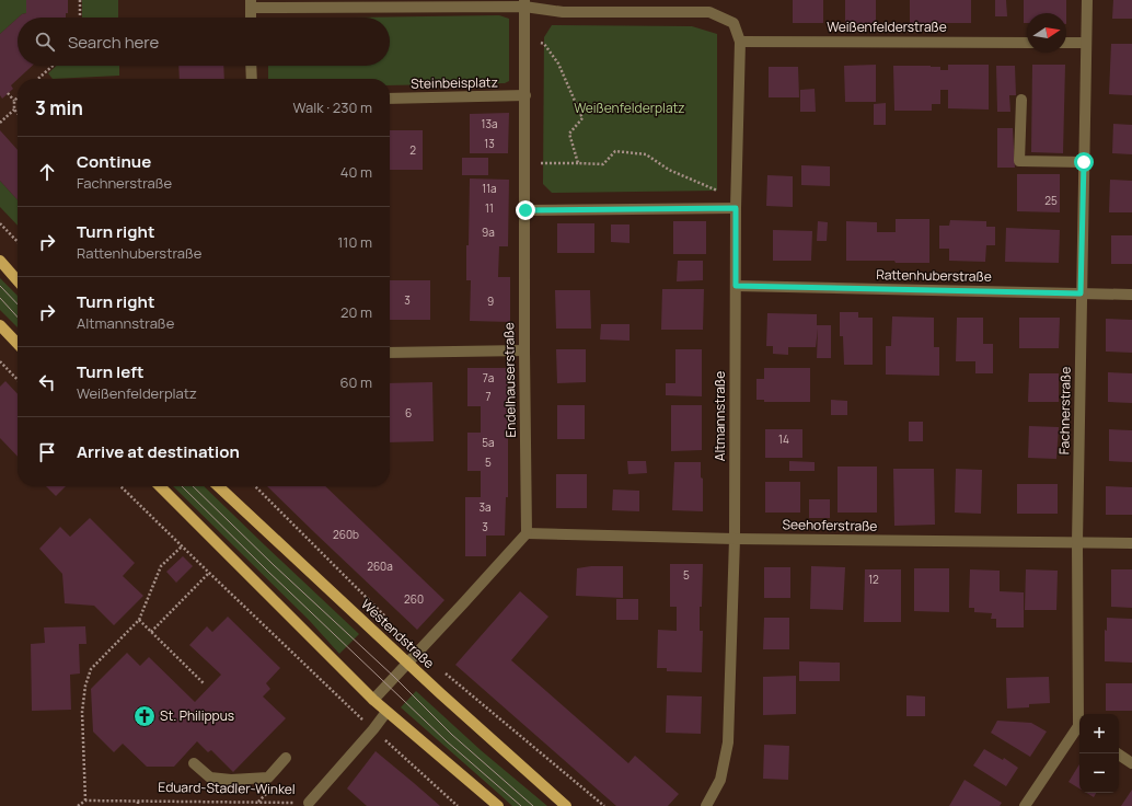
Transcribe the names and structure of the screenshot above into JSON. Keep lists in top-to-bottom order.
{
  "streets": {
    "main road": ["Westendstraße"],
    "street": [
      "Weißenfelderstraße",
      "Steinbeisplatz",
      "Rattenhuberstraße",
      "Endelhauserstraße",
      "Fachnerstraße",
      "Altmannstraße",
      "Seehoferstraße",
      "Eduard-Stadler-Winkel"
    ]
  },
  "crossings": [
    ["Weißenfelderstraße", "Altmannstraße"],
    ["Steinbeisplatz", "Endelhauserstraße"],
    ["Rattenhuberstraße", "Fachnerstraße"],
    ["Rattenhuberstraße", "Altmannstraße"],
    ["Endelhauserstraße", "Altmannstraße"],
    ["Endelhauserstraße", "Seehoferstraße"],
    ["Fachnerstraße", "Seehoferstraße"],
    ["Altmannstraße", "Seehoferstraße"]
  ],
  "parks": ["Weißenfelderplatz"],
  "places": {
    "church": ["St. Philippus"]
  },
  "house_numbers": [
    "13a",
    "13",
    "2",
    "11a",
    "25",
    "11",
    "9a",
    "3",
    "9",
    "7a",
    "7",
    "6",
    "14",
    "5a",
    "5",
    "3a",
    "3",
    "260b",
    "260a",
    "5",
    "12",
    "260"
  ],
  "north": "right",
  "page": {
    "search": "Search here",
    "heading": ["3 min", "Walk · 230 m"],
    "list": [
      ["Continue", "Fachnerstraße", "40 m"],
      ["Turn right", "Rattenhuberstraße", "110 m"],
      ["Turn right", "Altmannstraße", "20 m"],
      ["Turn left", "Weißenfelderplatz", "60 m"],
      "Arrive at destination"
    ],
    "map_buttons": ["+", "−"]
  }
}
